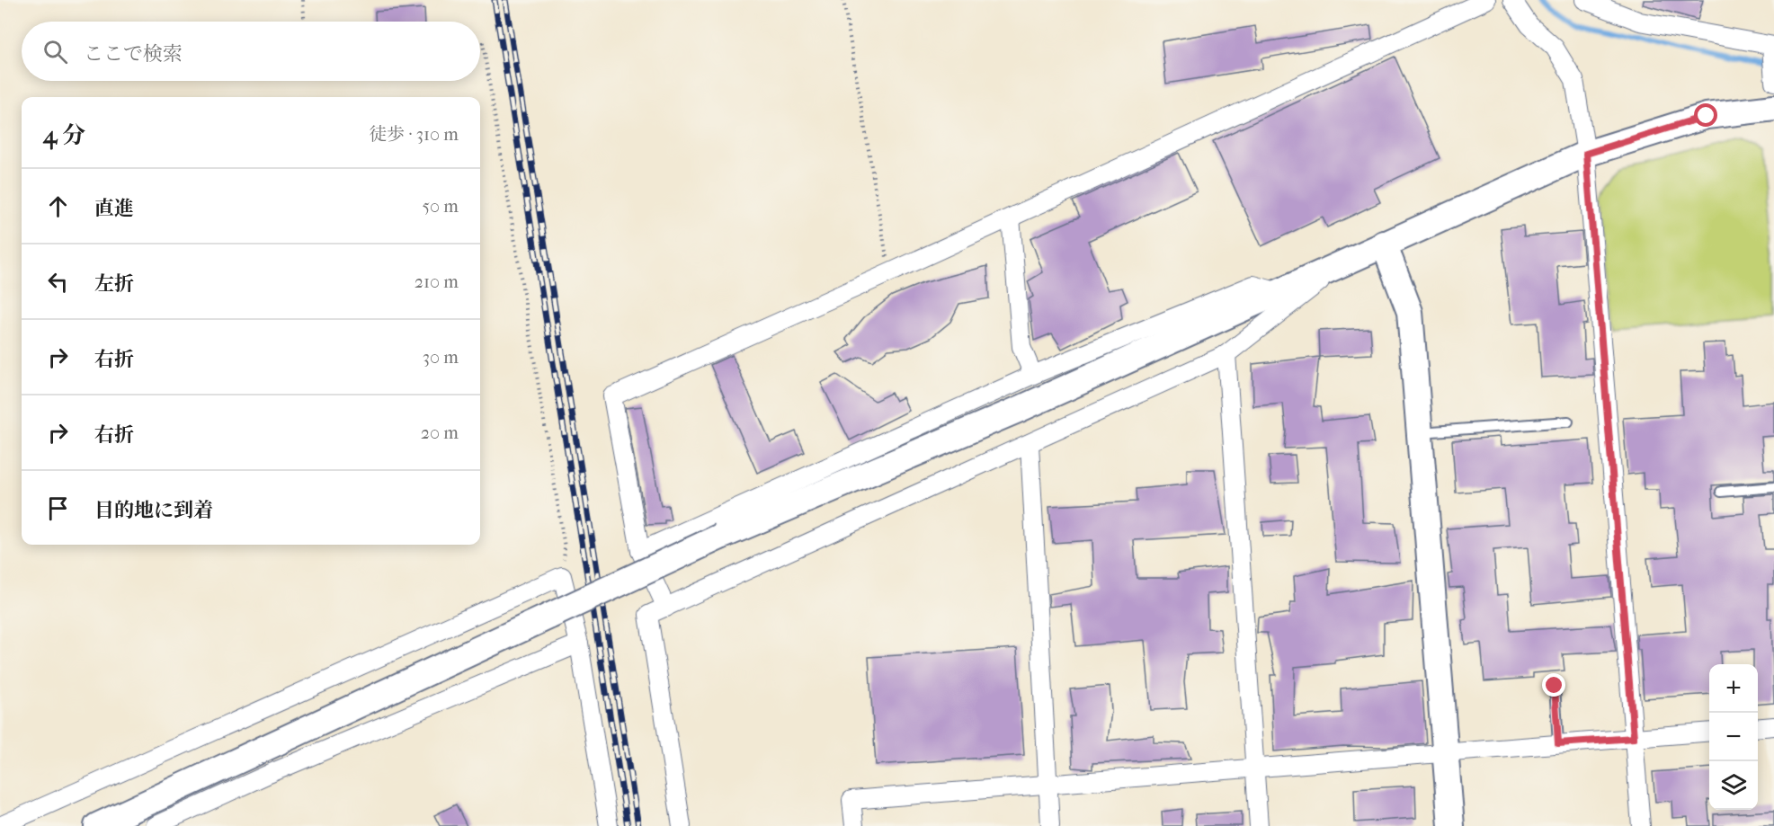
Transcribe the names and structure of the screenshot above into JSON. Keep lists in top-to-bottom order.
{
  "page": {
    "search": "ここで検索",
    "heading": ["4 分", "徒歩 · 310 m"],
    "list": [
      ["直進", "50 m"],
      ["左折", "210 m"],
      ["右折", "30 m"],
      ["右折", "20 m"],
      "目的地に到着"
    ],
    "map_buttons": ["+", "−"]
  }
}
